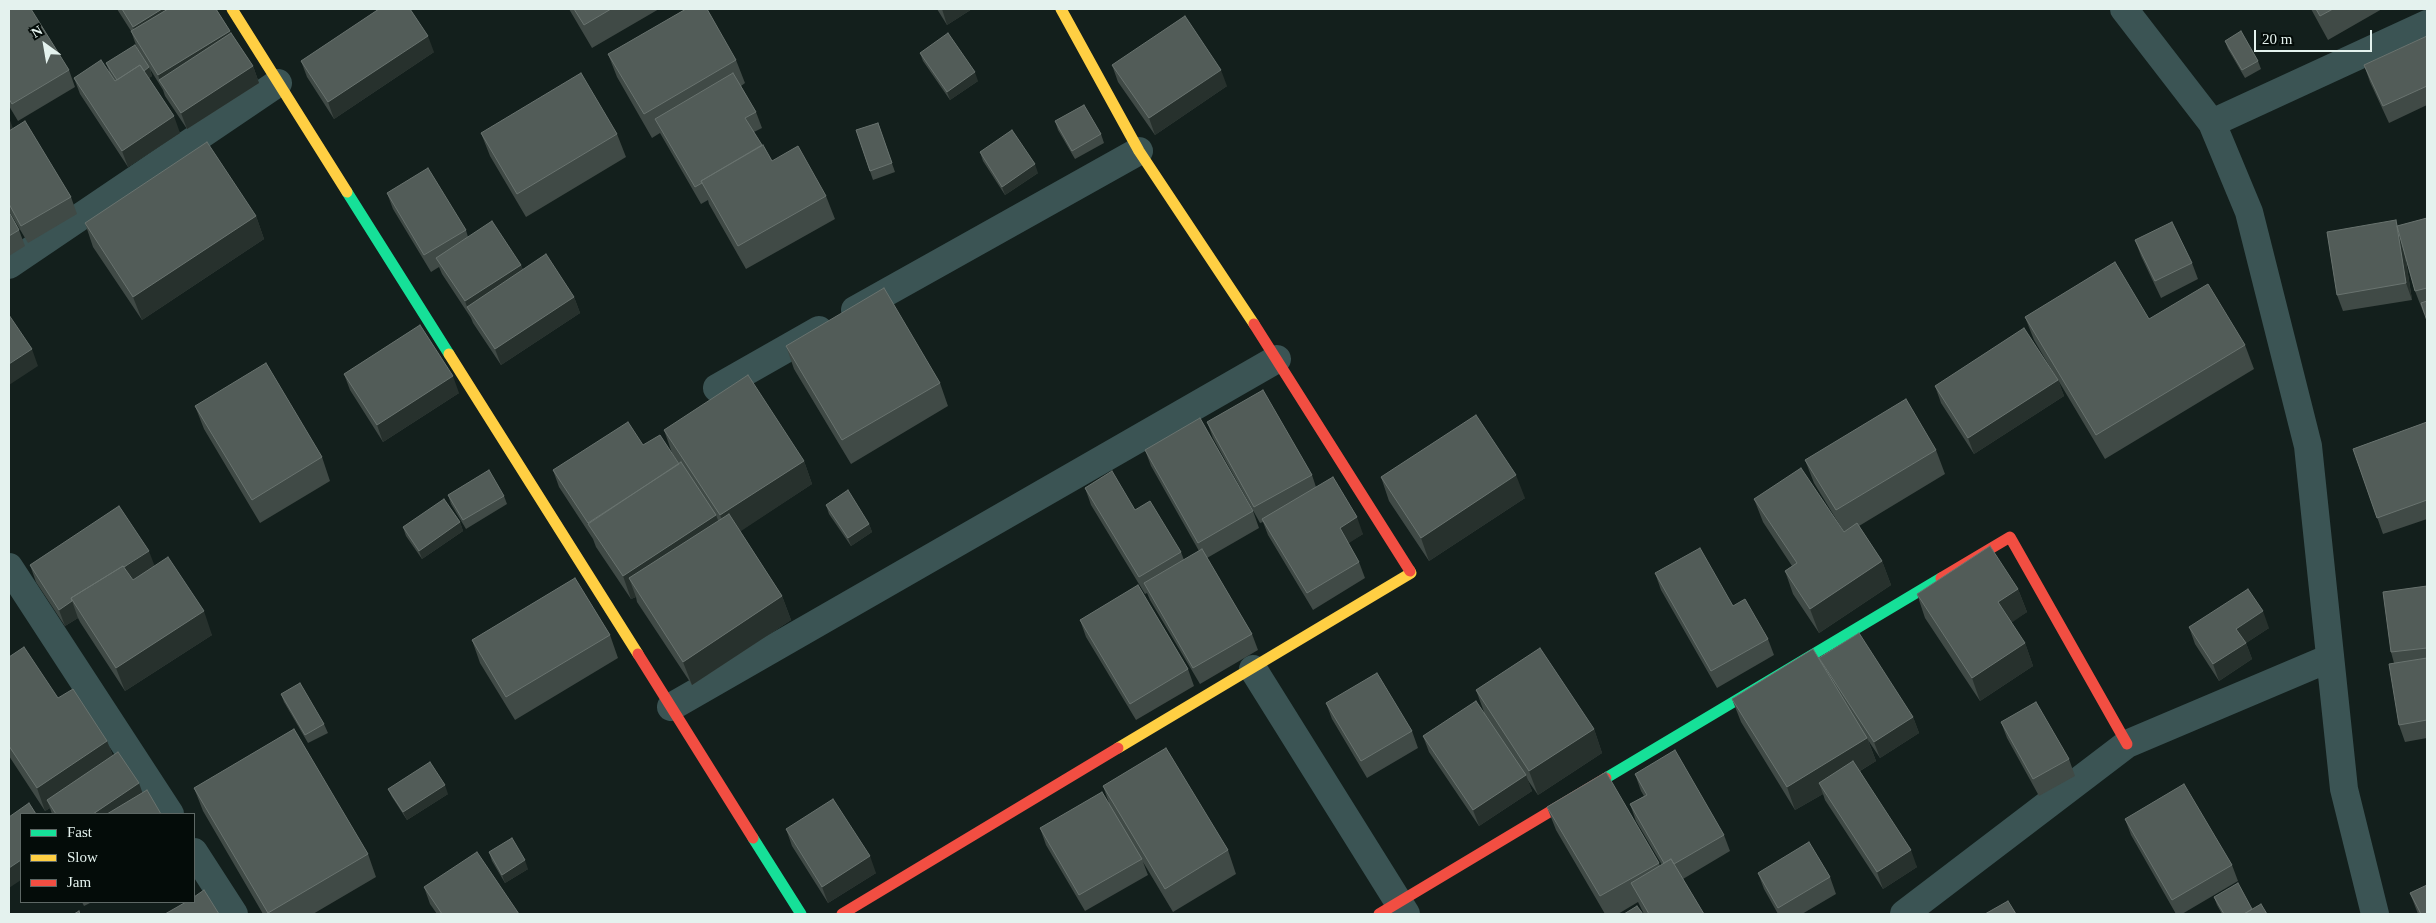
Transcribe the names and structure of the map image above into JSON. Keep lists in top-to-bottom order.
{
  "legend": ["Fast", "Slow", "Jam"],
  "scale_bar": "20 m",
  "north": "top left"
}
